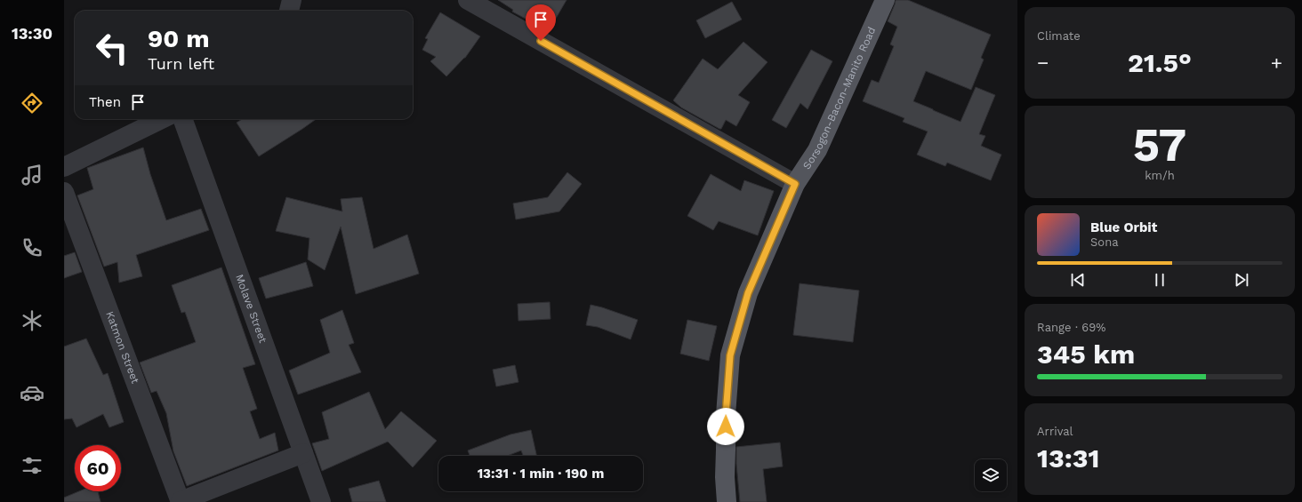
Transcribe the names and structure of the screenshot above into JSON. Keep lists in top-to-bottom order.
{
  "streets": {
    "main road": ["Sorsogon-Bacon-Manito Road"],
    "street": ["Molave Street", "Katmon Street"]
  },
  "page": {
    "tabs": "13:30",
    "tile": [
      "Climate",
      ["57", "km/h"],
      ["Range · 69%", "345 km"],
      ["Arrival", "13:31"]
    ],
    "turn": ["90 m", "Turn left"],
    "heat": ["−", "21.5°", "+"],
    "then": "Then",
    "song": ["Blue Orbit", "Sona"],
    "limit": "60",
    "trip": "13:31 · 1 min · 190 m"
  }
}
